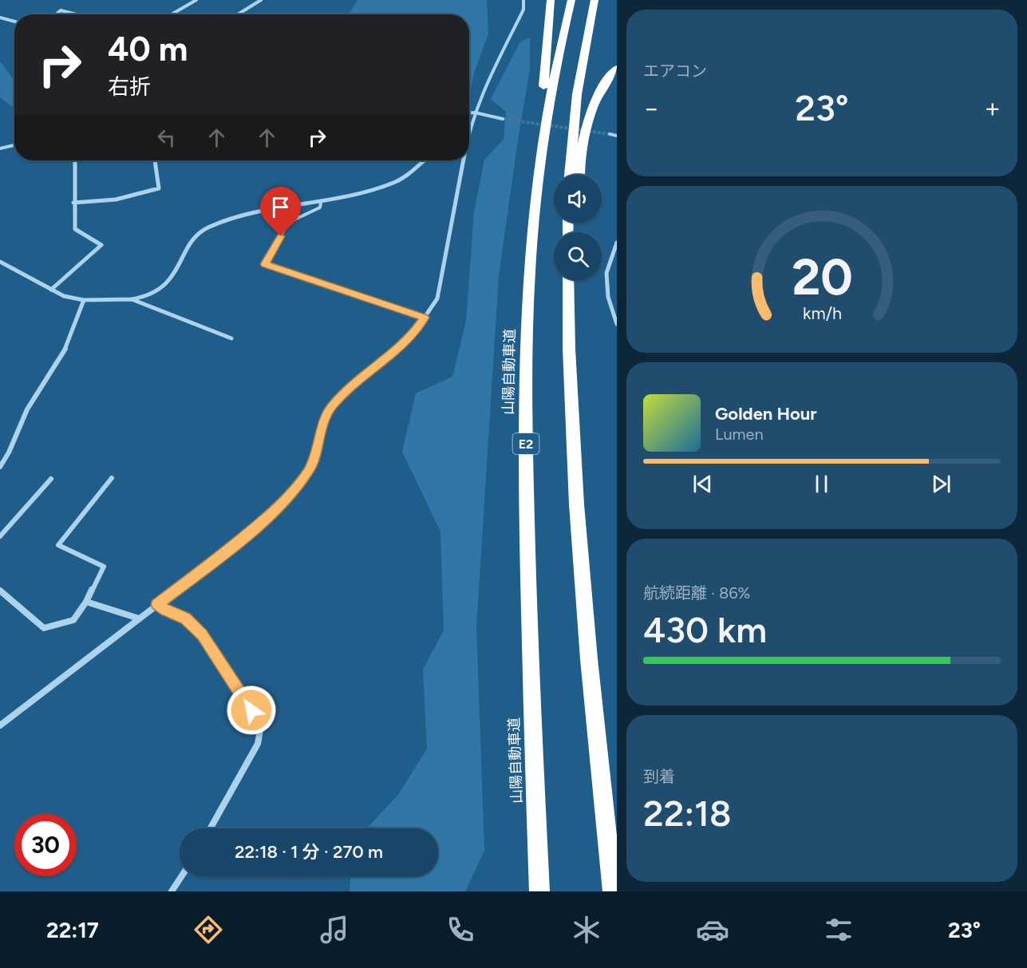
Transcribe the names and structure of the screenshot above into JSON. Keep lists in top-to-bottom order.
{
  "streets": {
    "highway": ["山陽自動車道", "E2"]
  },
  "page": {
    "tile": [
      "エアコン",
      ["航続距離 · 86%", "430 km"],
      ["到着", "22:18"]
    ],
    "turn": ["40 m", "右折"],
    "heat": ["−", "23°", "+"],
    "song": ["Golden Hour", "Lumen"],
    "limit": "30",
    "trip": "22:18 · 1 分 · 270 m",
    "tabs": ["22:17", "23°"],
    "gauge": ["20", "km/h"]
  }
}
